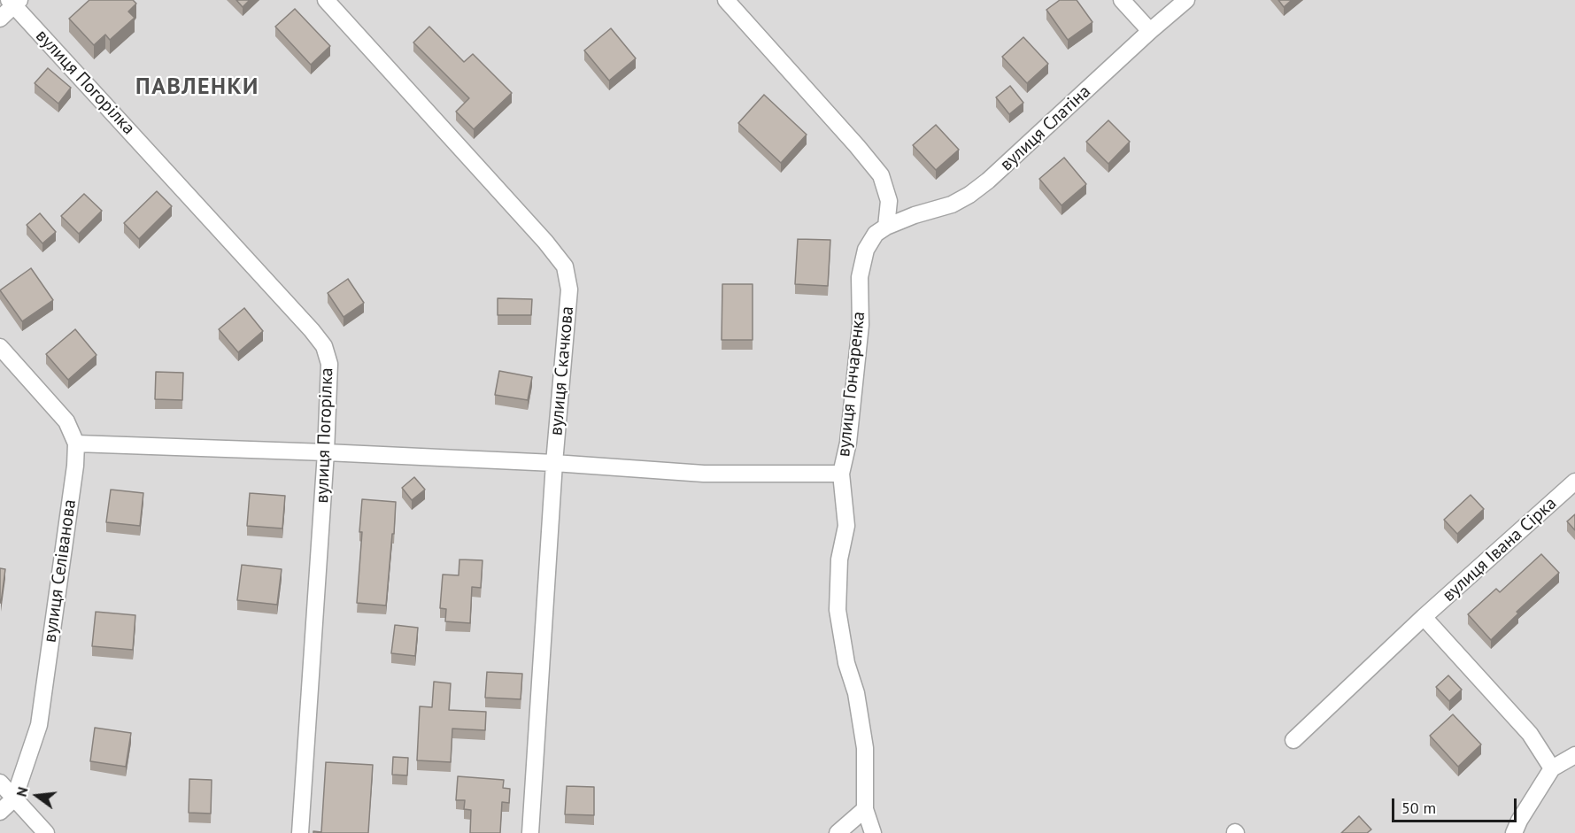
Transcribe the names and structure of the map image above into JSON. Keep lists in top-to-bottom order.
{
  "streets": {
    "street": [
      "вулиця Погорілка",
      "вулиця Слатіна",
      "вулиця Скачкова",
      "вулиця Гончаренка",
      "вулиця Івана Сірка",
      "вулиця Селіванова"
    ]
  },
  "crossings": [
    ["вулиця Слатіна", "вулиця Гончаренка"]
  ],
  "districts": ["ПАВЛЕНКИ"],
  "scale_bar": "50 m",
  "north": "left"
}
